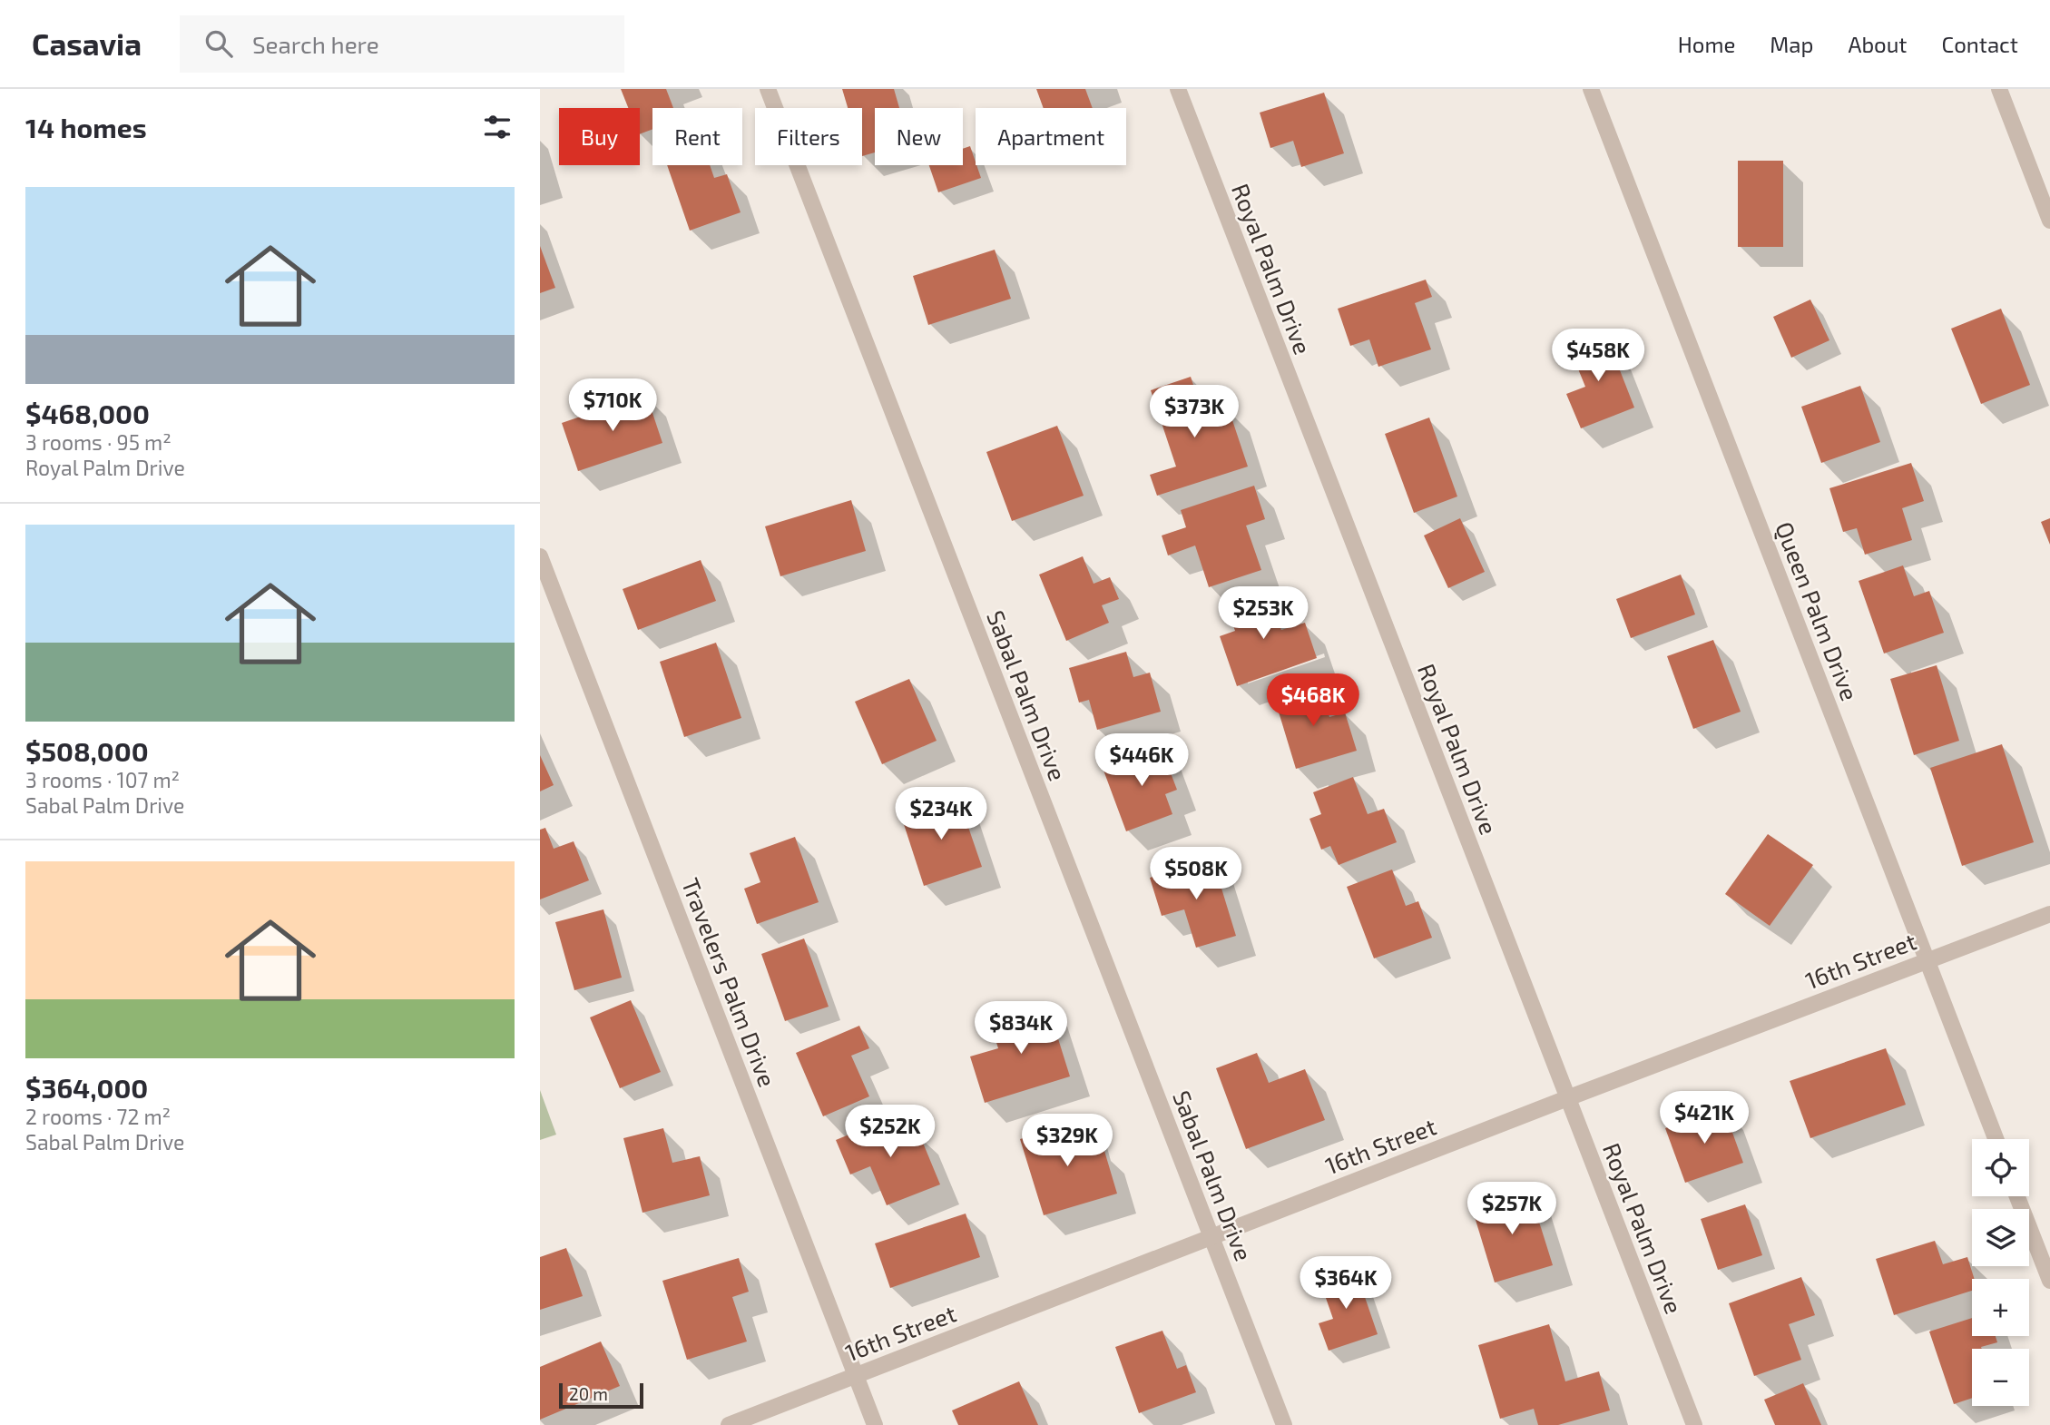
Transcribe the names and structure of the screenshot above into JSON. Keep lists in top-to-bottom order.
{
  "streets": {
    "street": [
      "Royal Palm Drive",
      "Queen Palm Drive",
      "Sabal Palm Drive",
      "16th Street",
      "Travelers Palm Drive"
    ]
  },
  "crossings": [
    ["Royal Palm Drive", "16th Street"],
    ["Queen Palm Drive", "16th Street"],
    ["Sabal Palm Drive", "16th Street"],
    ["16th Street", "Travelers Palm Drive"]
  ],
  "scale_bar": "20 m",
  "page": {
    "header": "Casavia",
    "search": "Search here",
    "nav": [
      "Home",
      "Map",
      "About",
      "Contact"
    ],
    "heading": "14 homes",
    "chip": [
      "Buy",
      "Rent",
      "Filters",
      "New",
      "Apartment"
    ],
    "list": [
      {
        "name": "$468,000",
        "note": "3 rooms · 95 m² · Royal Palm Drive"
      },
      {
        "name": "$508,000",
        "note": "3 rooms · 107 m² · Sabal Palm Drive"
      },
      {
        "name": "$364,000",
        "note": "2 rooms · 72 m² · Sabal Palm Drive"
      }
    ],
    "price": [
      "$458K",
      "$710K",
      "$373K",
      "$253K",
      "$468K",
      "$446K",
      "$234K",
      "$508K",
      "$834K",
      "$421K",
      "$252K",
      "$329K",
      "$257K",
      "$364K"
    ],
    "map_buttons": ["+", "−"],
    "scale": "20 m"
  }
}
